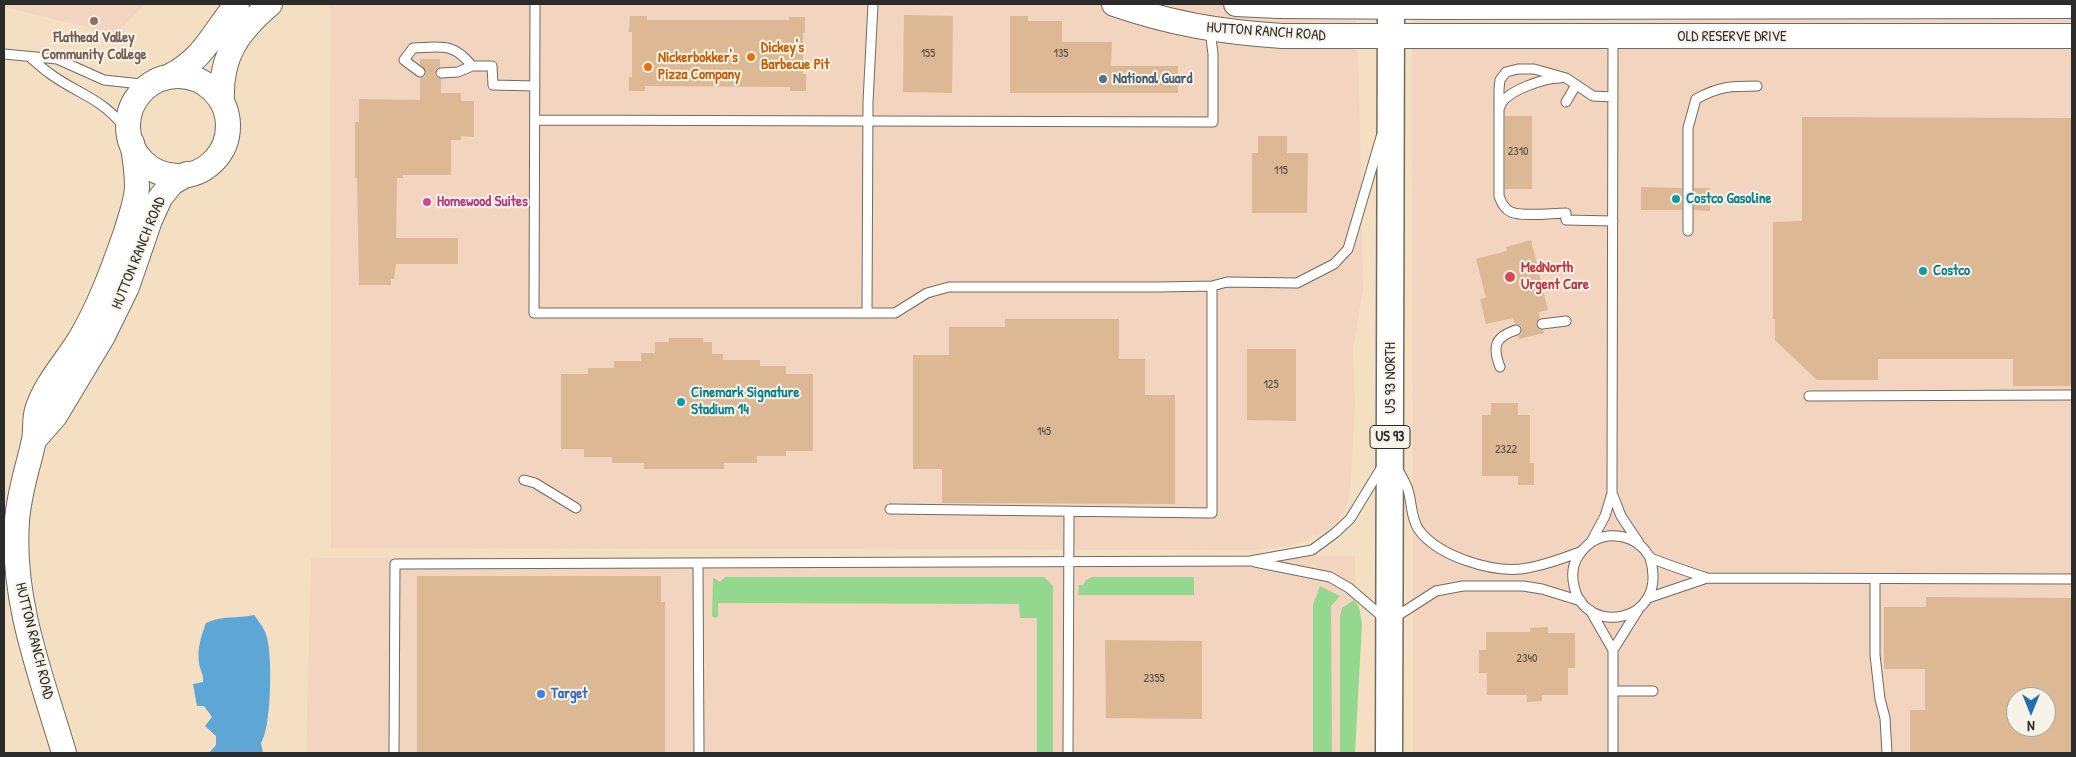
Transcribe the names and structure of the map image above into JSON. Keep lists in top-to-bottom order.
{
  "streets": {
    "main road": [
      "HUTTON RANCH ROAD",
      "OLD RESERVE DRIVE",
      "US 93 NORTH",
      "US 93"
    ]
  },
  "crossings": [
    ["HUTTON RANCH ROAD", "OLD RESERVE DRIVE"],
    ["HUTTON RANCH ROAD", "US 93 NORTH"],
    ["OLD RESERVE DRIVE", "US 93 NORTH"]
  ],
  "places": [
    "Flathead Valley Community College",
    "Dickey's Barbecue Pit",
    "Nickerbokker's Pizza Company",
    "National Guard",
    "Costco Gasoline",
    "Homewood Suites",
    "Costco",
    "MedNorth Urgent Care",
    "Cinemark Signature Stadium 14",
    "Target"
  ],
  "house_numbers": [
    "155",
    "135",
    "2310",
    "115",
    "125",
    "145",
    "2322",
    "2340",
    "2355"
  ],
  "north": "bottom"
}
